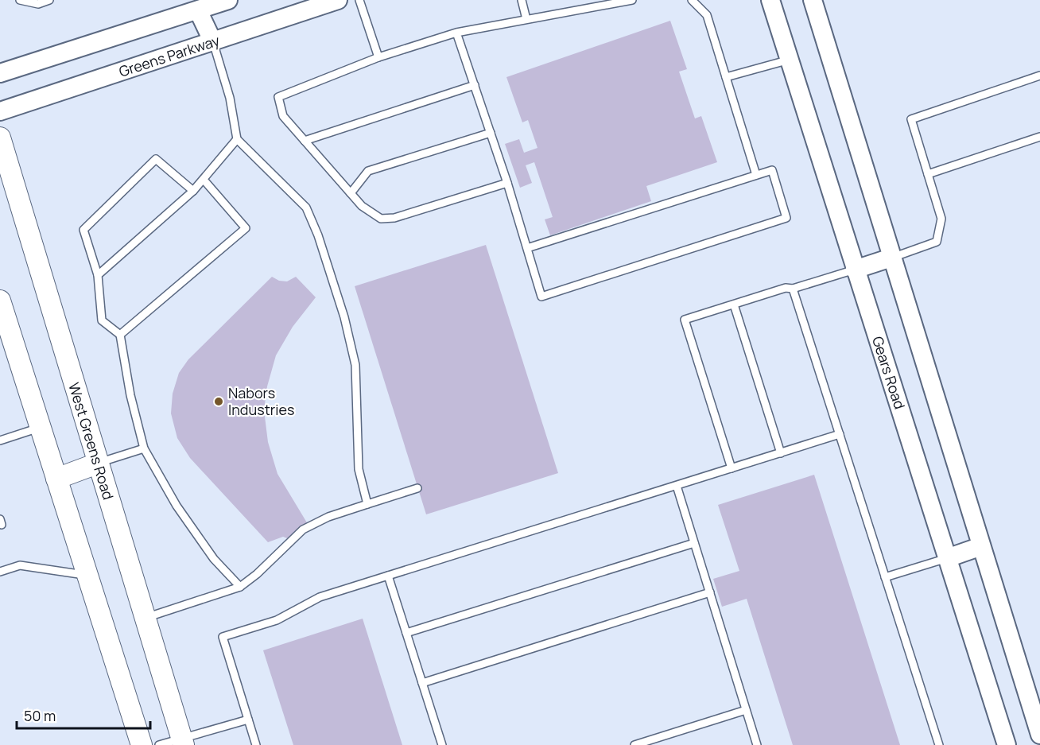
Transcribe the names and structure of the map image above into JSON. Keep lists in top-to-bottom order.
{
  "streets": {
    "main road": ["West Greens Road"],
    "street": ["Greens Parkway", "Gears Road"]
  },
  "places": ["Nabors Industries"],
  "scale_bar": "50 m"
}
